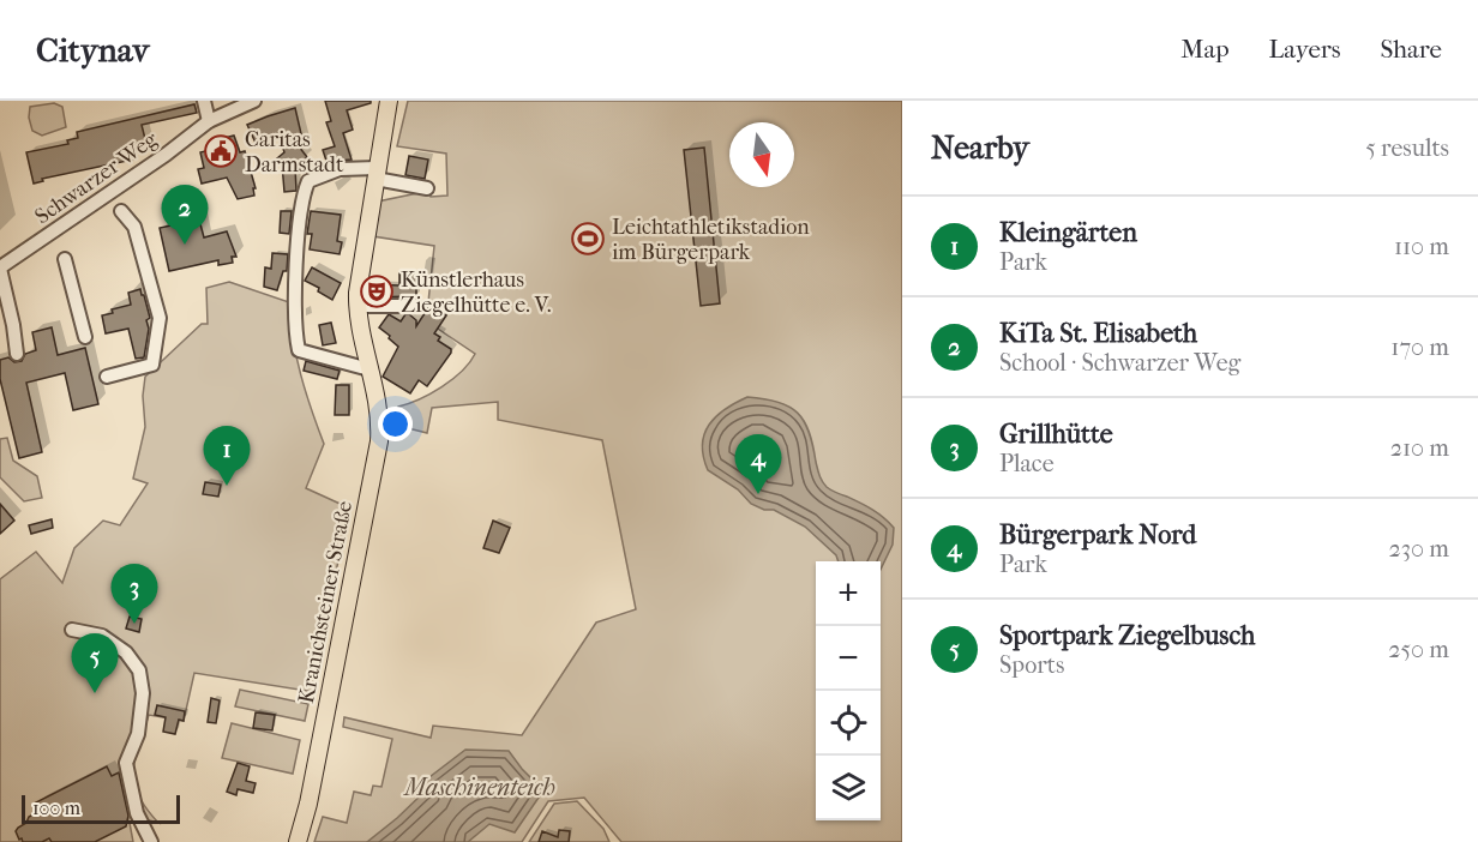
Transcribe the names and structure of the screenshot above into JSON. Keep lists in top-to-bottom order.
{
  "streets": {
    "main road": ["Kranichsteiner Straße"],
    "street": ["Schwarzer Weg"]
  },
  "water": ["Maschinenteich"],
  "places": {
    "public building": ["Caritas Darmstadt"],
    "sports": ["Leichtathletikstadion im Bürgerpark"],
    "theatre": ["Künstlerhaus Ziegelhütte e. V."]
  },
  "scale_bar": "100 m",
  "north": "bottom",
  "page": {
    "header": "Citynav",
    "nav": ["Map", "Layers", "Share"],
    "heading": ["Nearby", "5 results"],
    "pins": [
      "2",
      "1",
      "4",
      "3",
      "5"
    ],
    "list": [
      {
        "mark": "1",
        "name": "Kleingärten",
        "note": "Park",
        "value": "110 m"
      },
      {
        "mark": "2",
        "name": "KiTa St. Elisabeth",
        "note": "School · Schwarzer Weg",
        "value": "170 m"
      },
      {
        "mark": "3",
        "name": "Grillhütte",
        "note": "Place",
        "value": "210 m"
      },
      {
        "mark": "4",
        "name": "Bürgerpark Nord",
        "note": "Park",
        "value": "230 m"
      },
      {
        "mark": "5",
        "name": "Sportpark Ziegelbusch",
        "note": "Sports",
        "value": "250 m"
      }
    ],
    "map_buttons": ["+", "−"],
    "scale": "100 m"
  }
}
